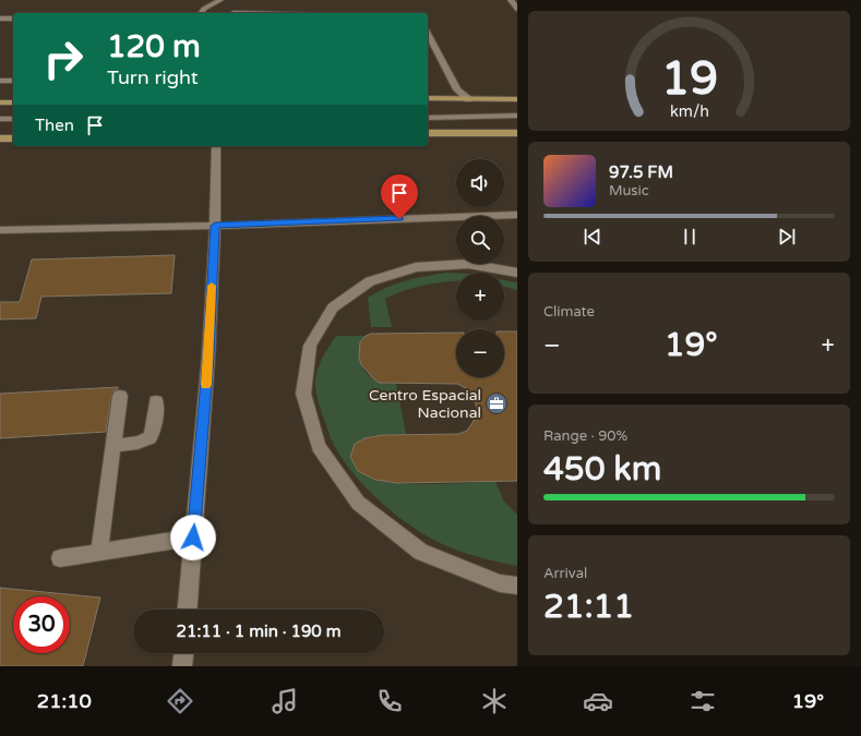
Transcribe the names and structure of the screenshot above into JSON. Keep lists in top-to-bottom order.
{
  "places": {
    "office": ["Centro Espacial Nacional"]
  },
  "page": {
    "turn": ["120 m", "Turn right"],
    "then": "Then",
    "song": ["97.5 FM", "Music"],
    "map_buttons": ["+", "−"],
    "tile": [
      "Climate",
      ["Range · 90%", "450 km"],
      ["Arrival", "21:11"]
    ],
    "heat": ["−", "19°", "+"],
    "limit": "30",
    "trip": "21:11 · 1 min · 190 m",
    "tabs": ["21:10", "19°"],
    "gauge": ["19", "km/h"]
  }
}
